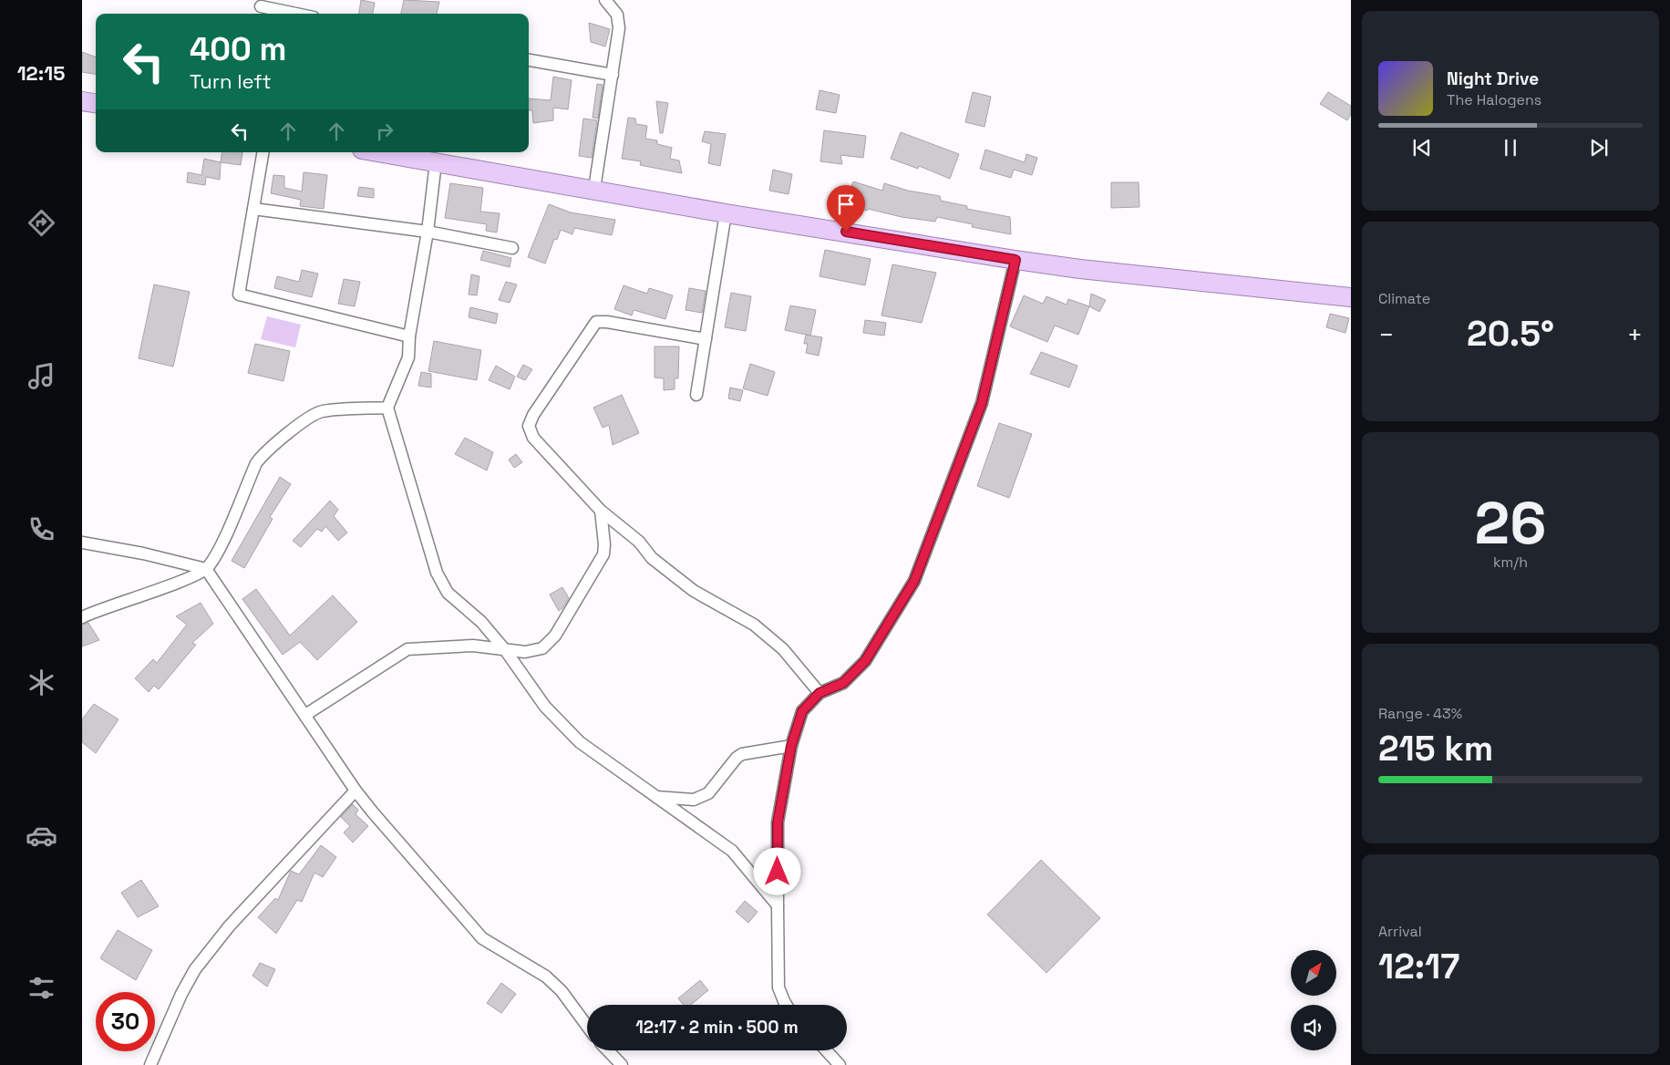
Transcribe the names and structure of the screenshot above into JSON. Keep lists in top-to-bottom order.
{
  "north": "top right",
  "page": {
    "tabs": "12:15",
    "turn": ["400 m", "Turn left"],
    "song": ["Night Drive", "The Halogens"],
    "tile": [
      "Climate",
      ["26", "km/h"],
      ["Range · 43%", "215 km"],
      ["Arrival", "12:17"]
    ],
    "heat": ["−", "20.5°", "+"],
    "limit": "30",
    "trip": "12:17 · 2 min · 500 m"
  }
}
